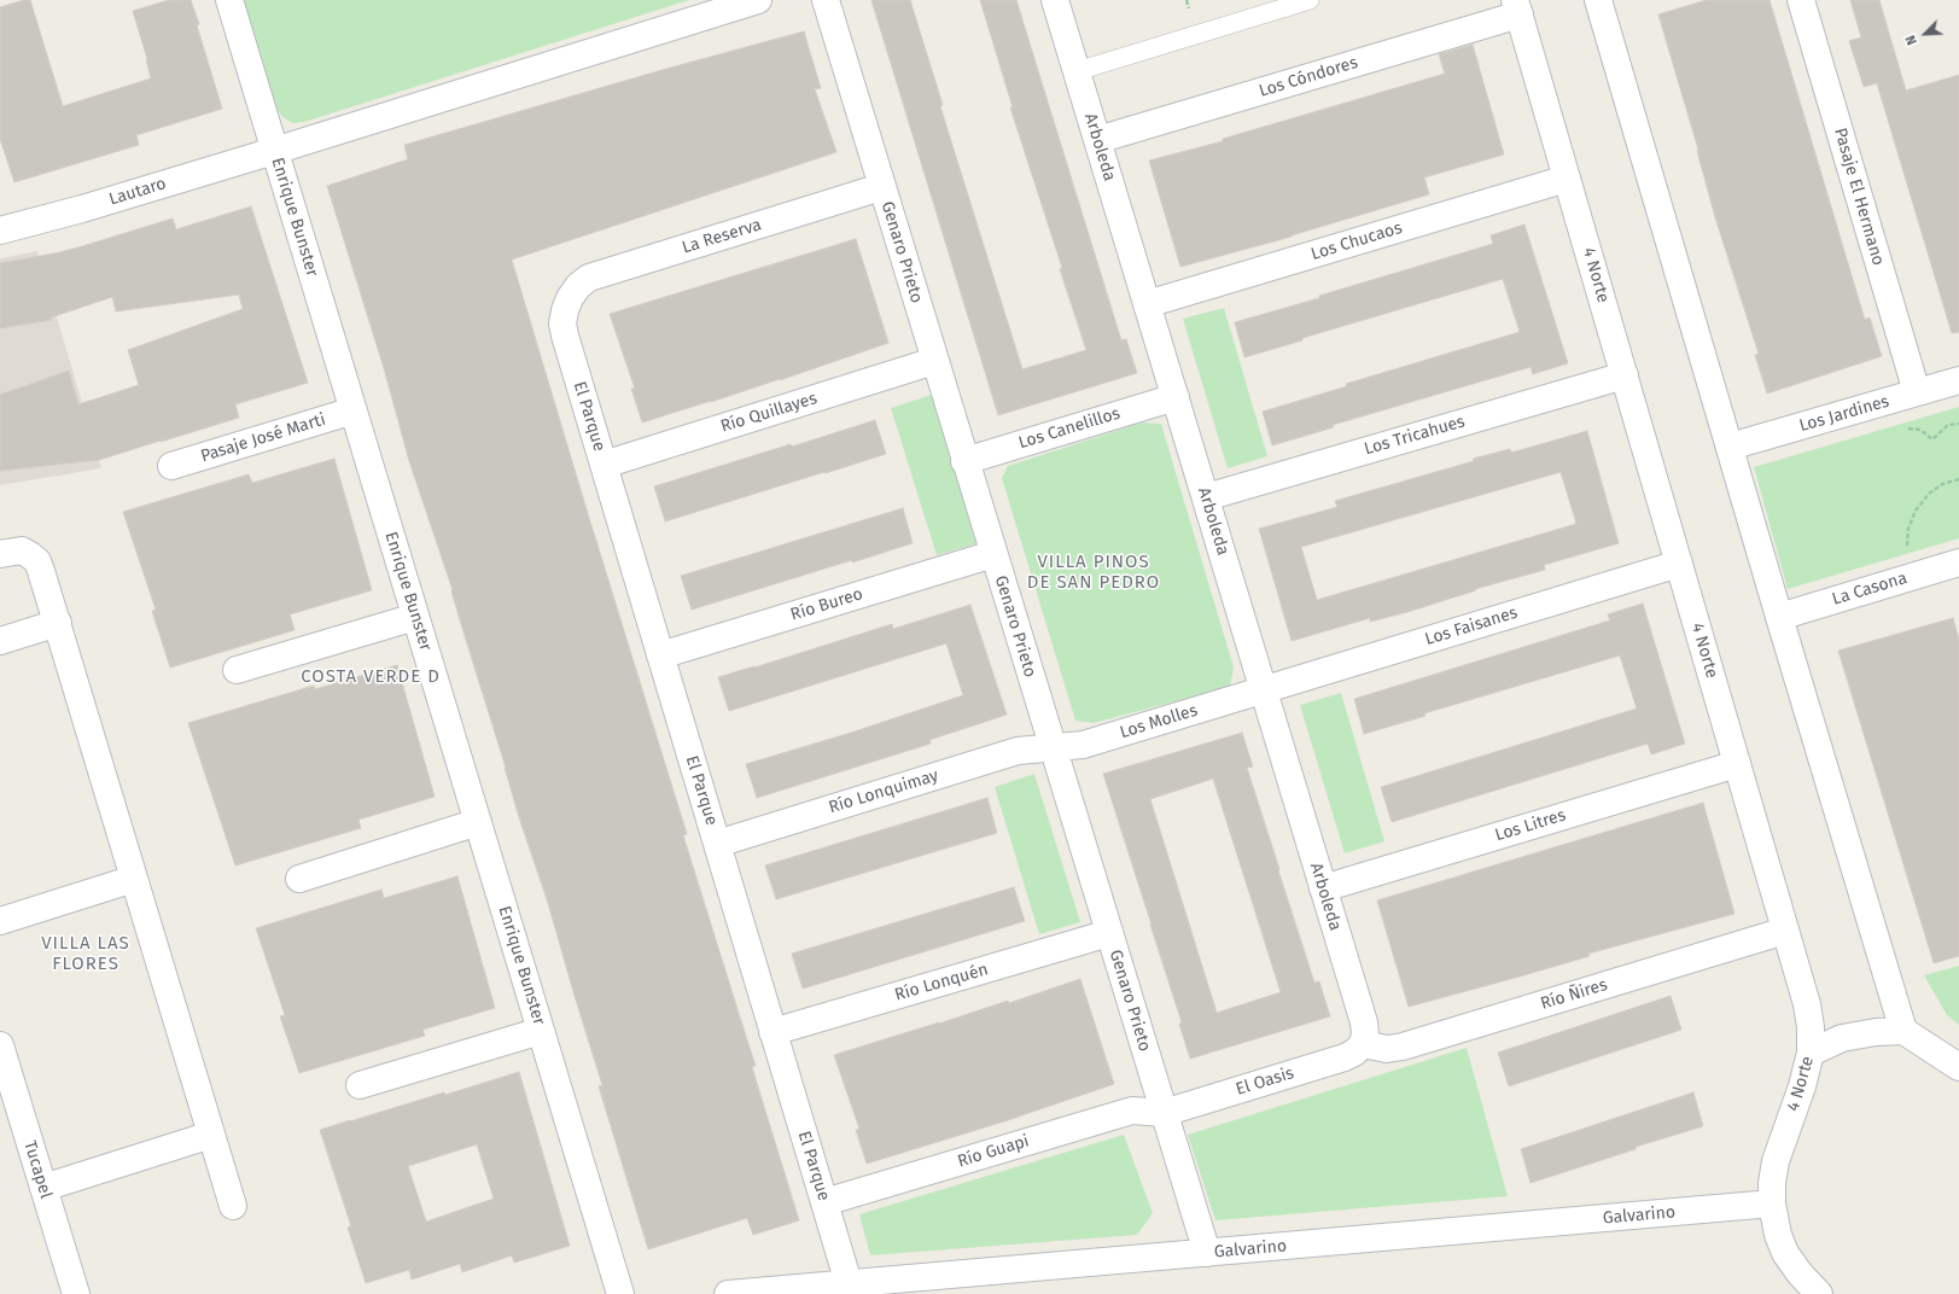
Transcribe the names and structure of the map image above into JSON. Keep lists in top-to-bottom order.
{
  "streets": {
    "street": [
      "Los Cóndores",
      "Arboleda",
      "Lautaro",
      "Pasaje El Hermano",
      "Enrique Bunster",
      "La Reserva",
      "Los Chucaos",
      "Genaro Prieto",
      "4 Norte",
      "Río Quillayes",
      "Los Jardines",
      "El Parque",
      "Los Canelillos",
      "Los Tricahues",
      "Pasaje José Marti",
      "La Casona",
      "Río Bureo",
      "Los Faisanes",
      "Los Molles",
      "Río Lonquimay",
      "Los Litres",
      "Río Lonquén",
      "Río Ñires",
      "El Oasis",
      "Río Guapi",
      "Tucapel",
      "Galvarino"
    ]
  },
  "crossings": [
    ["Los Cóndores", "Arboleda"],
    ["Los Cóndores", "4 Norte"],
    ["Arboleda", "Los Chucaos"],
    ["Arboleda", "Los Canelillos"],
    ["Arboleda", "Los Tricahues"],
    ["Arboleda", "Los Faisanes"],
    ["Arboleda", "Los Molles"],
    ["Arboleda", "Los Litres"],
    ["Arboleda", "Río Ñires"],
    ["Arboleda", "El Oasis"],
    ["Lautaro", "Enrique Bunster"],
    ["Pasaje El Hermano", "Los Jardines"],
    ["Enrique Bunster", "Pasaje José Marti"],
    ["La Reserva", "Genaro Prieto"],
    ["La Reserva", "El Parque"],
    ["Los Chucaos", "4 Norte"],
    ["Genaro Prieto", "Río Quillayes"],
    ["Genaro Prieto", "Los Canelillos"],
    ["Genaro Prieto", "Río Bureo"],
    ["Genaro Prieto", "Los Molles"],
    ["Genaro Prieto", "Río Lonquimay"],
    ["Genaro Prieto", "Río Lonquén"],
    ["Genaro Prieto", "El Oasis"],
    ["Genaro Prieto", "Río Guapi"],
    ["Genaro Prieto", "Galvarino"],
    ["4 Norte", "Los Tricahues"],
    ["4 Norte", "Los Faisanes"],
    ["4 Norte", "Los Litres"],
    ["4 Norte", "Río Ñires"],
    ["4 Norte", "Galvarino"],
    ["Río Quillayes", "El Parque"],
    ["El Parque", "Río Bureo"],
    ["El Parque", "Río Lonquimay"],
    ["El Parque", "Río Lonquén"],
    ["El Parque", "Río Guapi"],
    ["El Parque", "Galvarino"],
    ["Los Faisanes", "Los Molles"],
    ["Los Molles", "Río Lonquimay"],
    ["Río Ñires", "El Oasis"],
    ["El Oasis", "Río Guapi"]
  ],
  "districts": ["VILLA PINOS DE SAN PEDRO", "COSTA VERDE D", "VILLA LAS FLORES"],
  "north": "bottom left"
}
